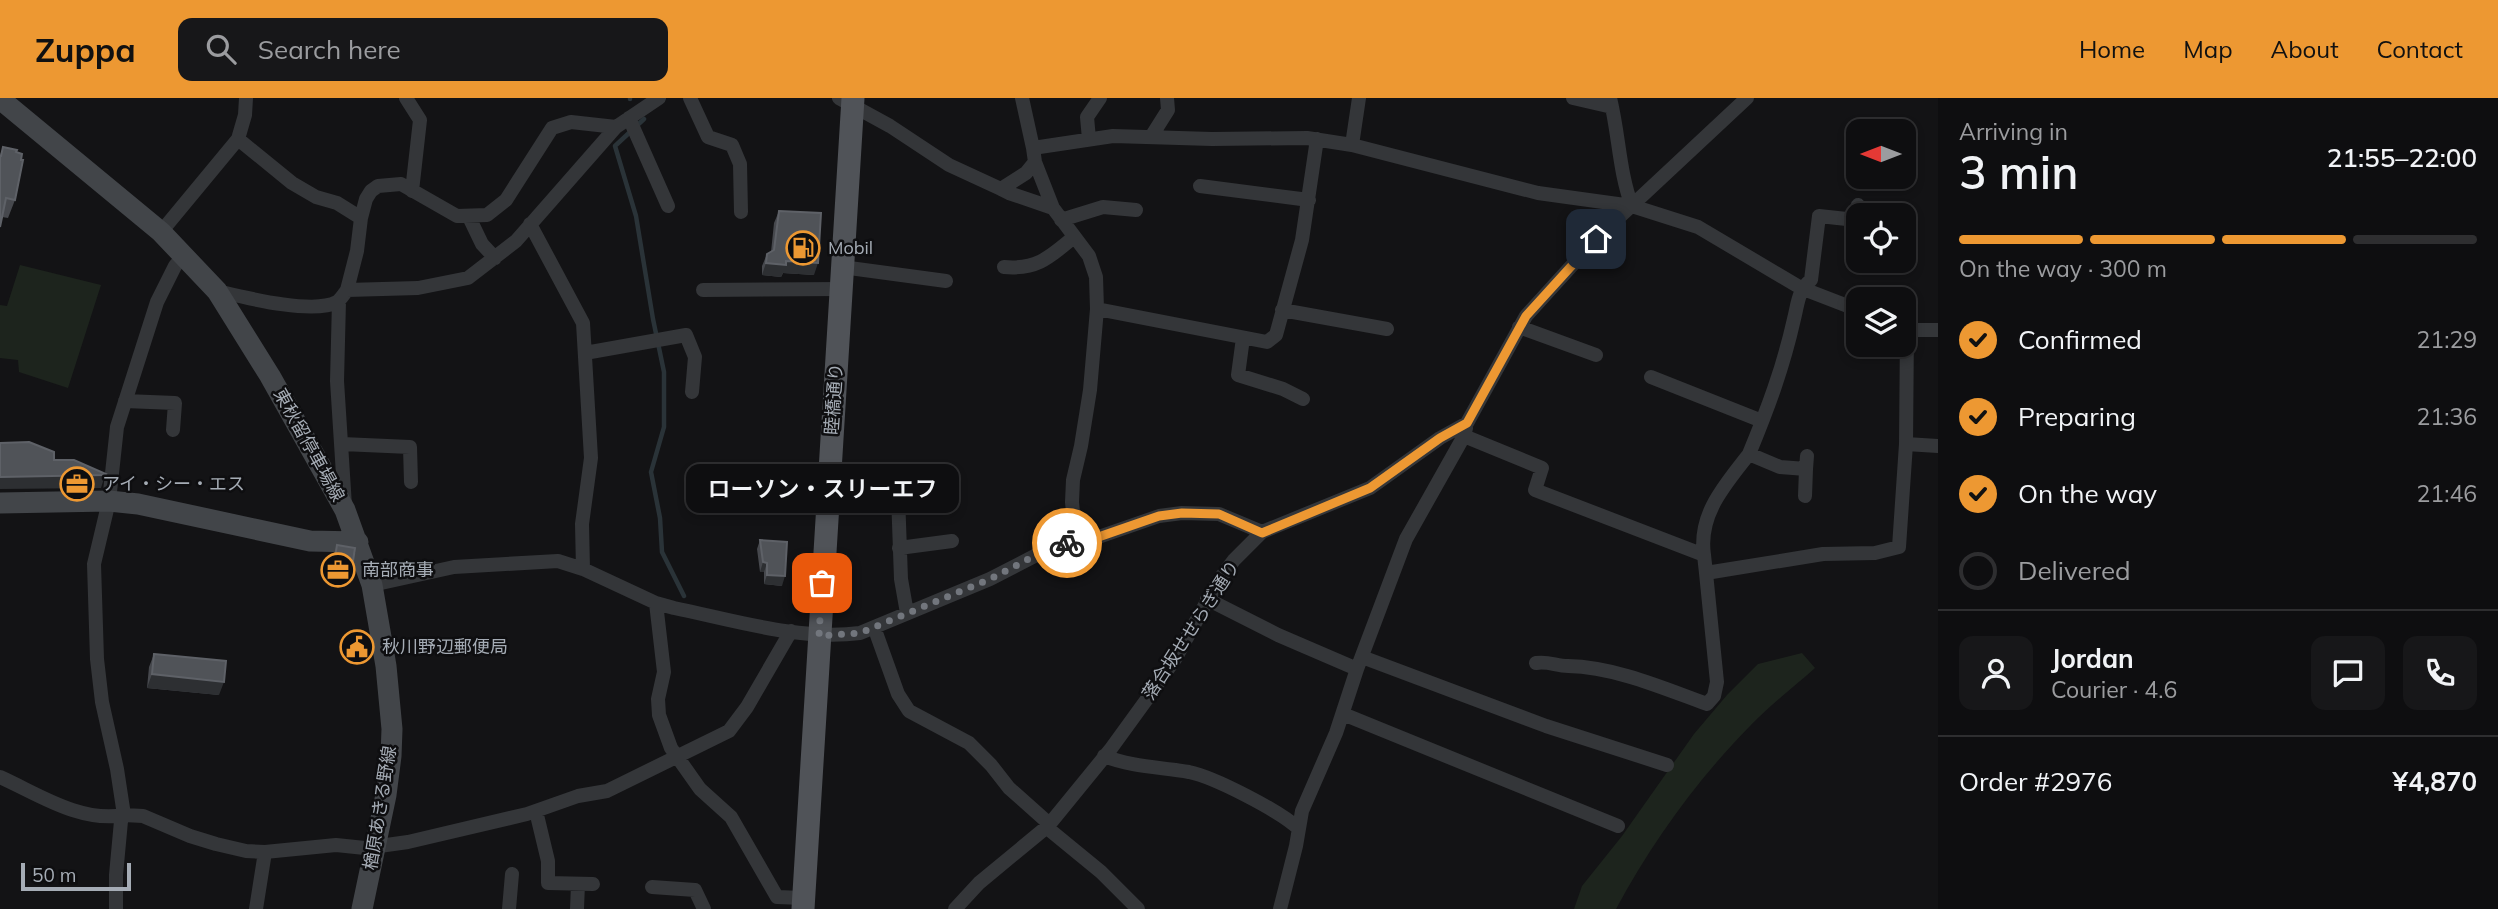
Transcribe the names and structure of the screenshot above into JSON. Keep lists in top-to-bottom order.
{
  "streets": {
    "main road": ["睦橋通り", "東秋留停車場線", "楢原あきる野線"],
    "street": ["落合坂せせらぎ通り"]
  },
  "crossings": [
    ["東秋留停車場線", "楢原あきる野線"]
  ],
  "places": {
    "fuel station": ["Mobil"],
    "office": ["アイ・シー・エス", "南部商事"],
    "other": ["ローソン・スリーエフ"],
    "public building": ["秋川野辺郵便局"]
  },
  "scale_bar": "50 m",
  "north": "left",
  "page": {
    "header": "Zuppa",
    "search": "Search here",
    "nav": [
      "Home",
      "Map",
      "About",
      "Contact"
    ],
    "heading": ["3 min", "Arriving in", "21:55–22:00"],
    "panel": [
      "Jordan",
      "Courier · 4.6",
      "Order #2976",
      "¥4,870"
    ],
    "bar": "On the way · 300 m",
    "list": [
      ["Confirmed", "21:29"],
      ["Preparing", "21:36"],
      ["On the way", "21:46"],
      "Delivered"
    ],
    "bubble": "ローソン・スリーエフ",
    "scale": "50 m"
  }
}
